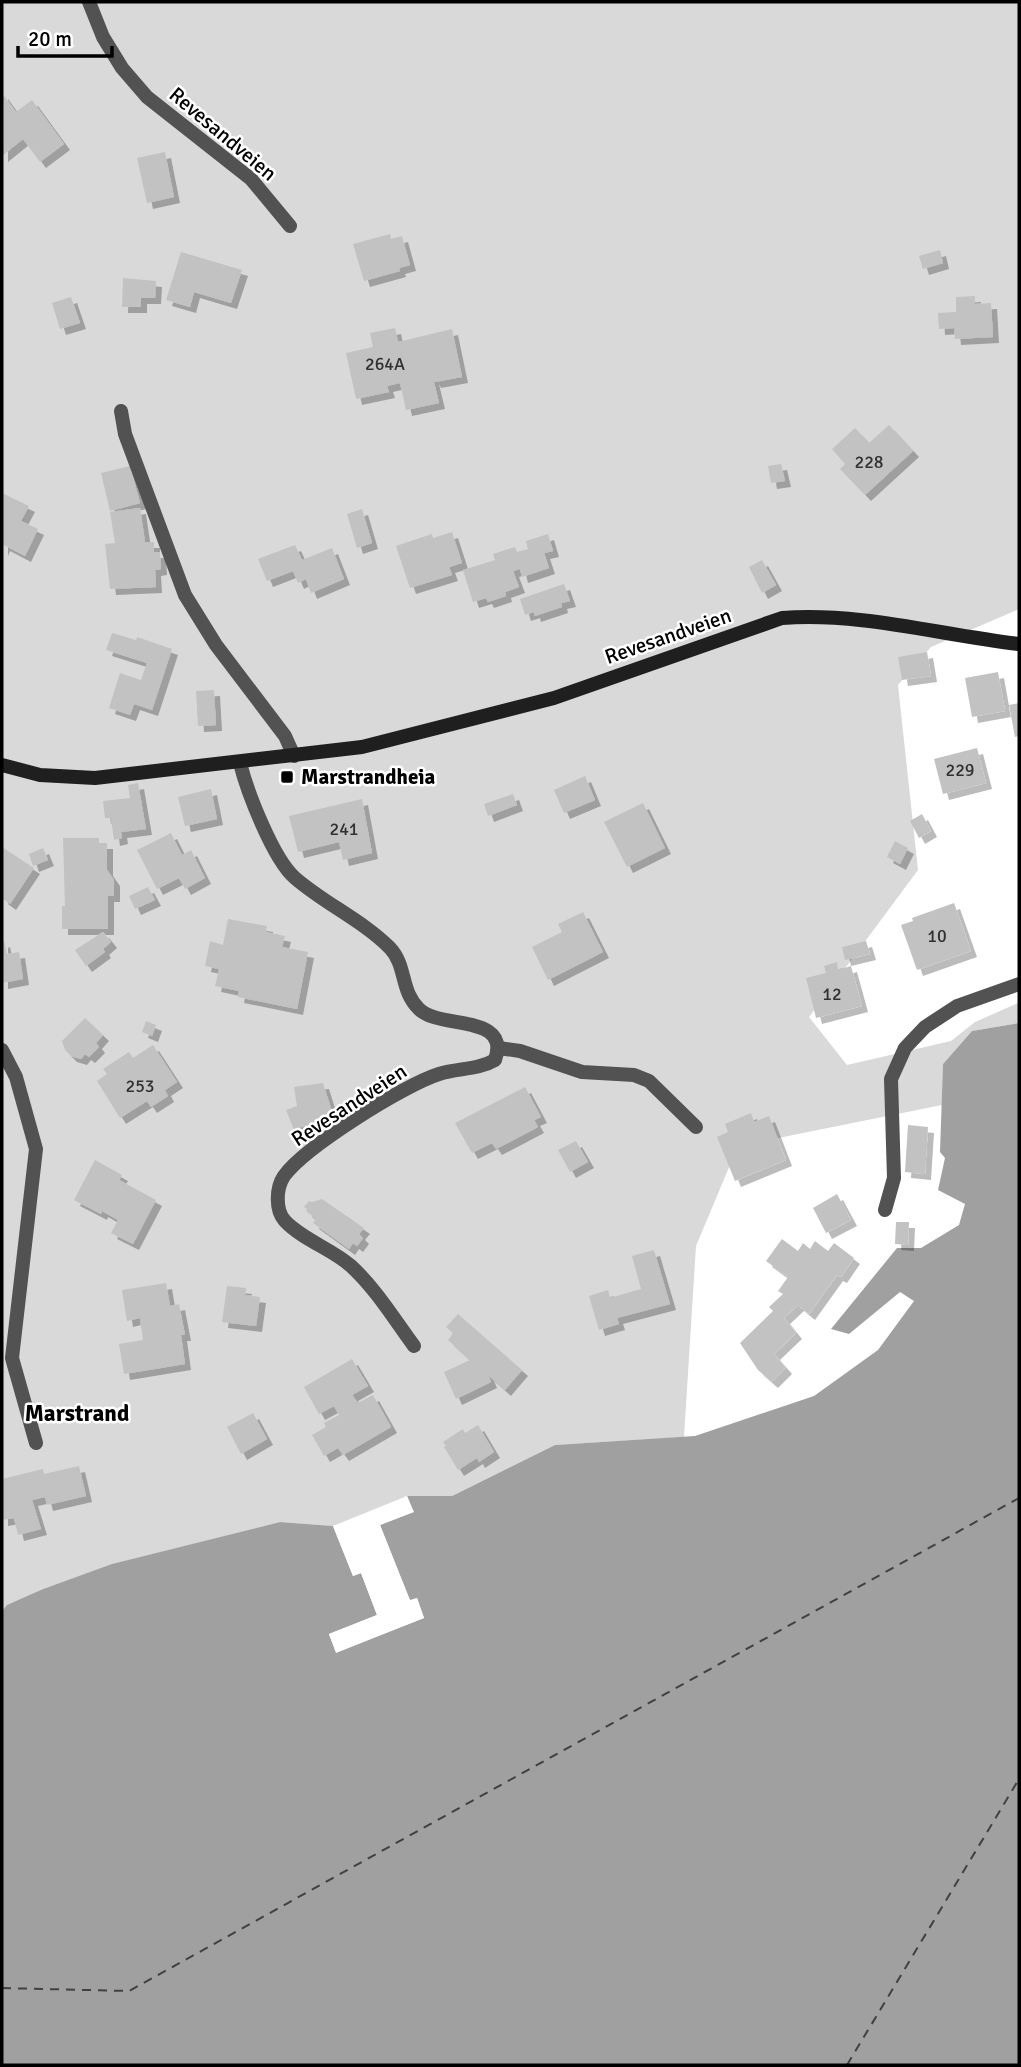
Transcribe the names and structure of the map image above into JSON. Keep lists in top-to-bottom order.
{
  "streets": {
    "main road": ["Revesandveien"]
  },
  "districts": ["Marstrand"],
  "places": {
    "transit": ["Marstrandheia"]
  },
  "house_numbers": [
    "264A",
    "228",
    "229",
    "241",
    "10",
    "12",
    "253"
  ],
  "scale_bar": "20 m"
}
